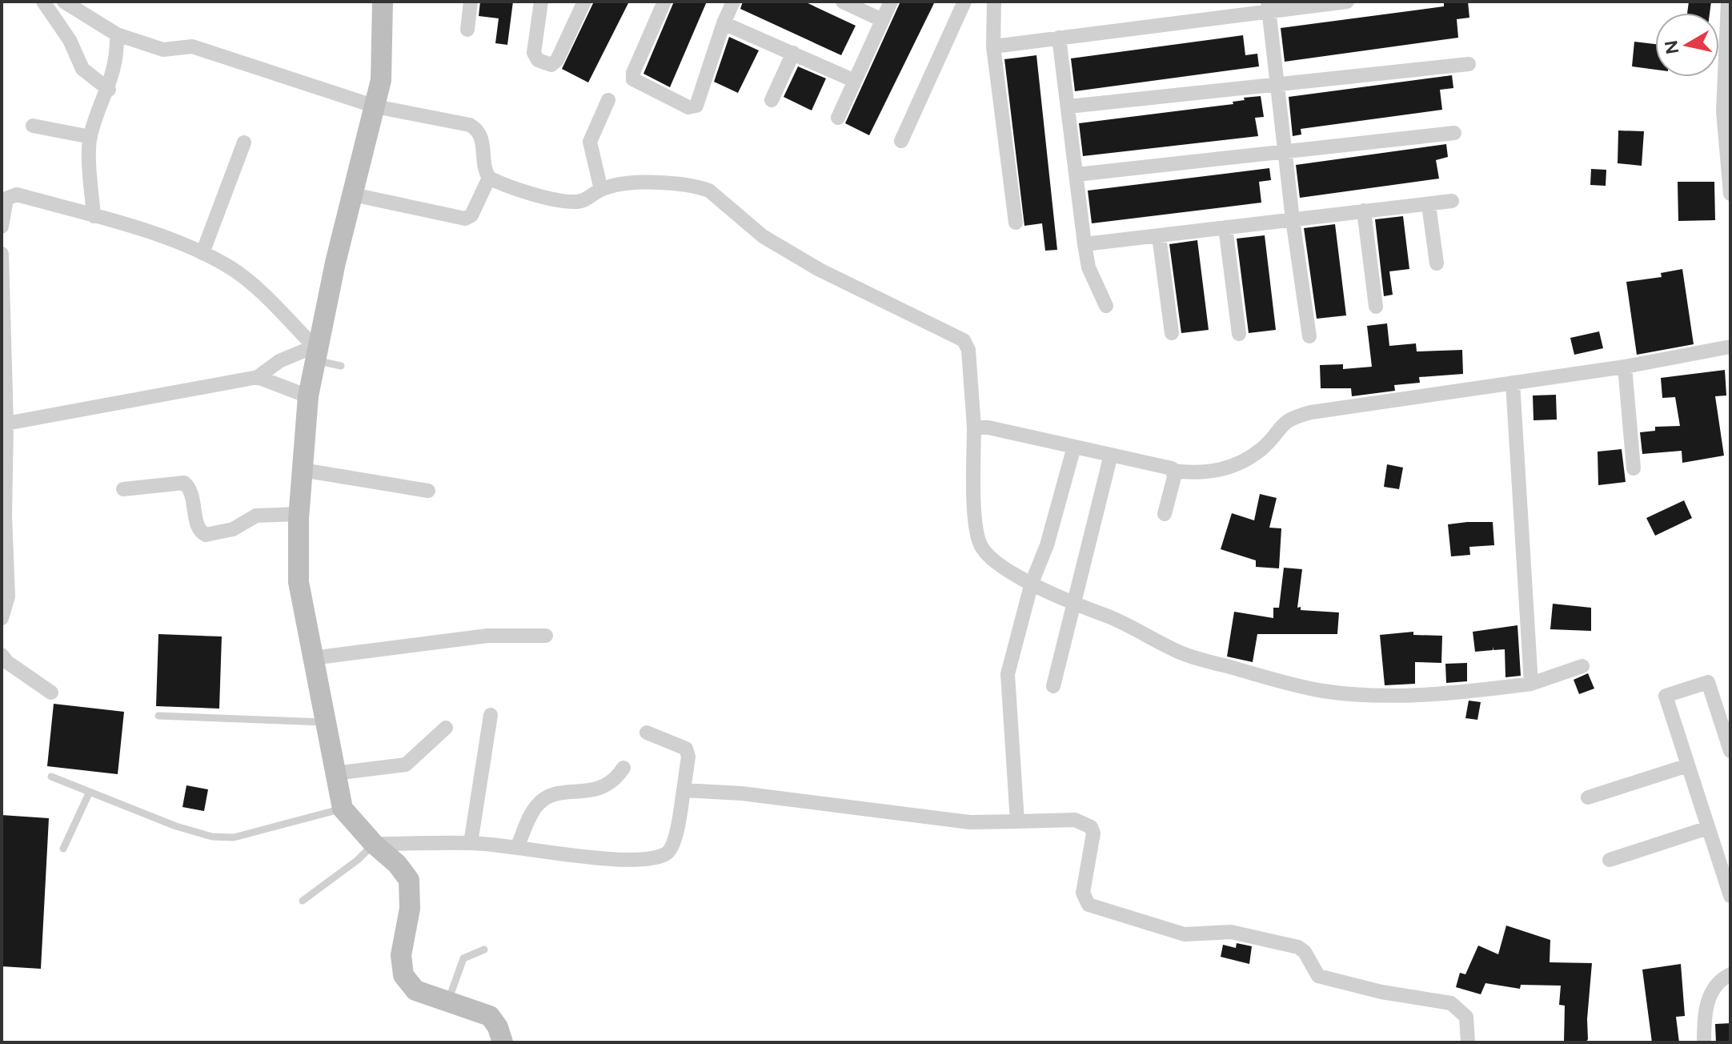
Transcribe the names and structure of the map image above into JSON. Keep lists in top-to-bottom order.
{
  "north": "left"
}
